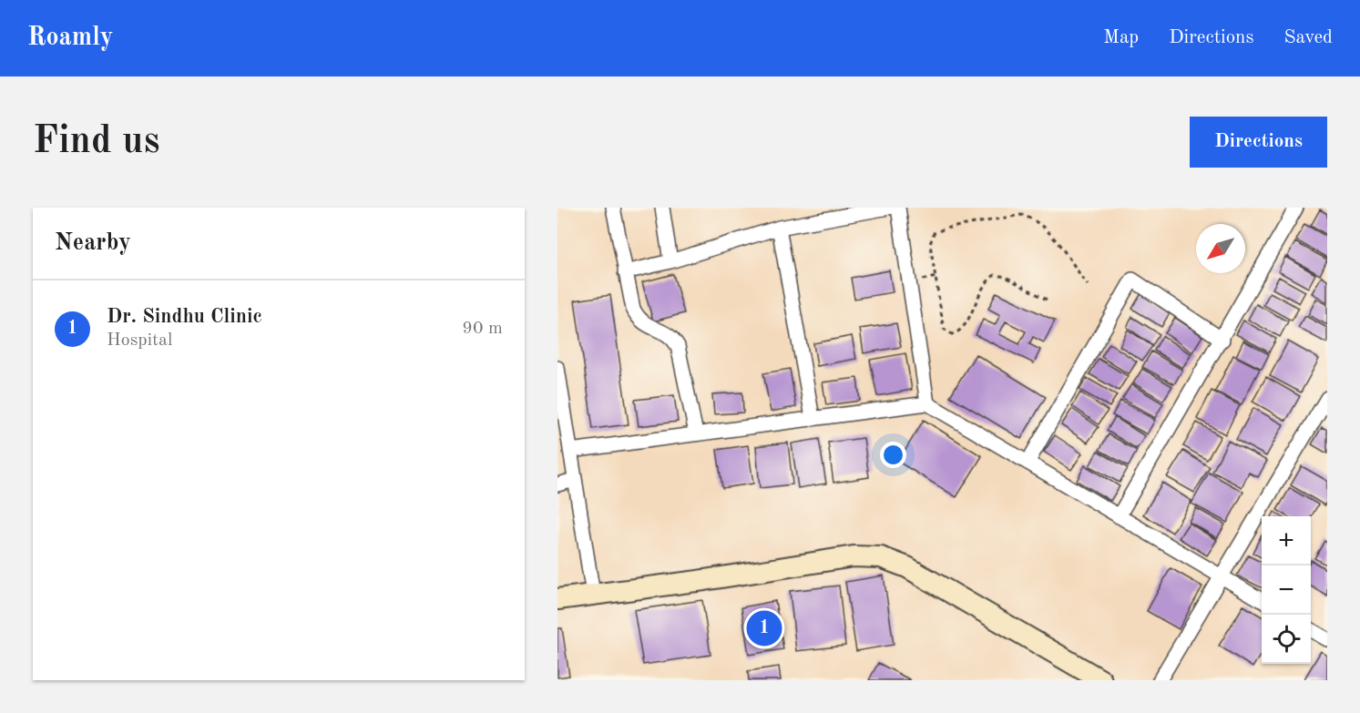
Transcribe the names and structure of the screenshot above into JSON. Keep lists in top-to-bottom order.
{
  "north": "bottom left",
  "page": {
    "header": "Roamly",
    "nav": ["Map", "Directions", "Saved"],
    "buttons": "Directions",
    "title": "Find us",
    "heading": "Nearby",
    "list": [
      {
        "mark": "1",
        "name": "Dr. Sindhu Clinic",
        "note": "Hospital",
        "value": "90 m"
      }
    ],
    "map_buttons": ["+", "−"],
    "pins": "1"
  }
}
